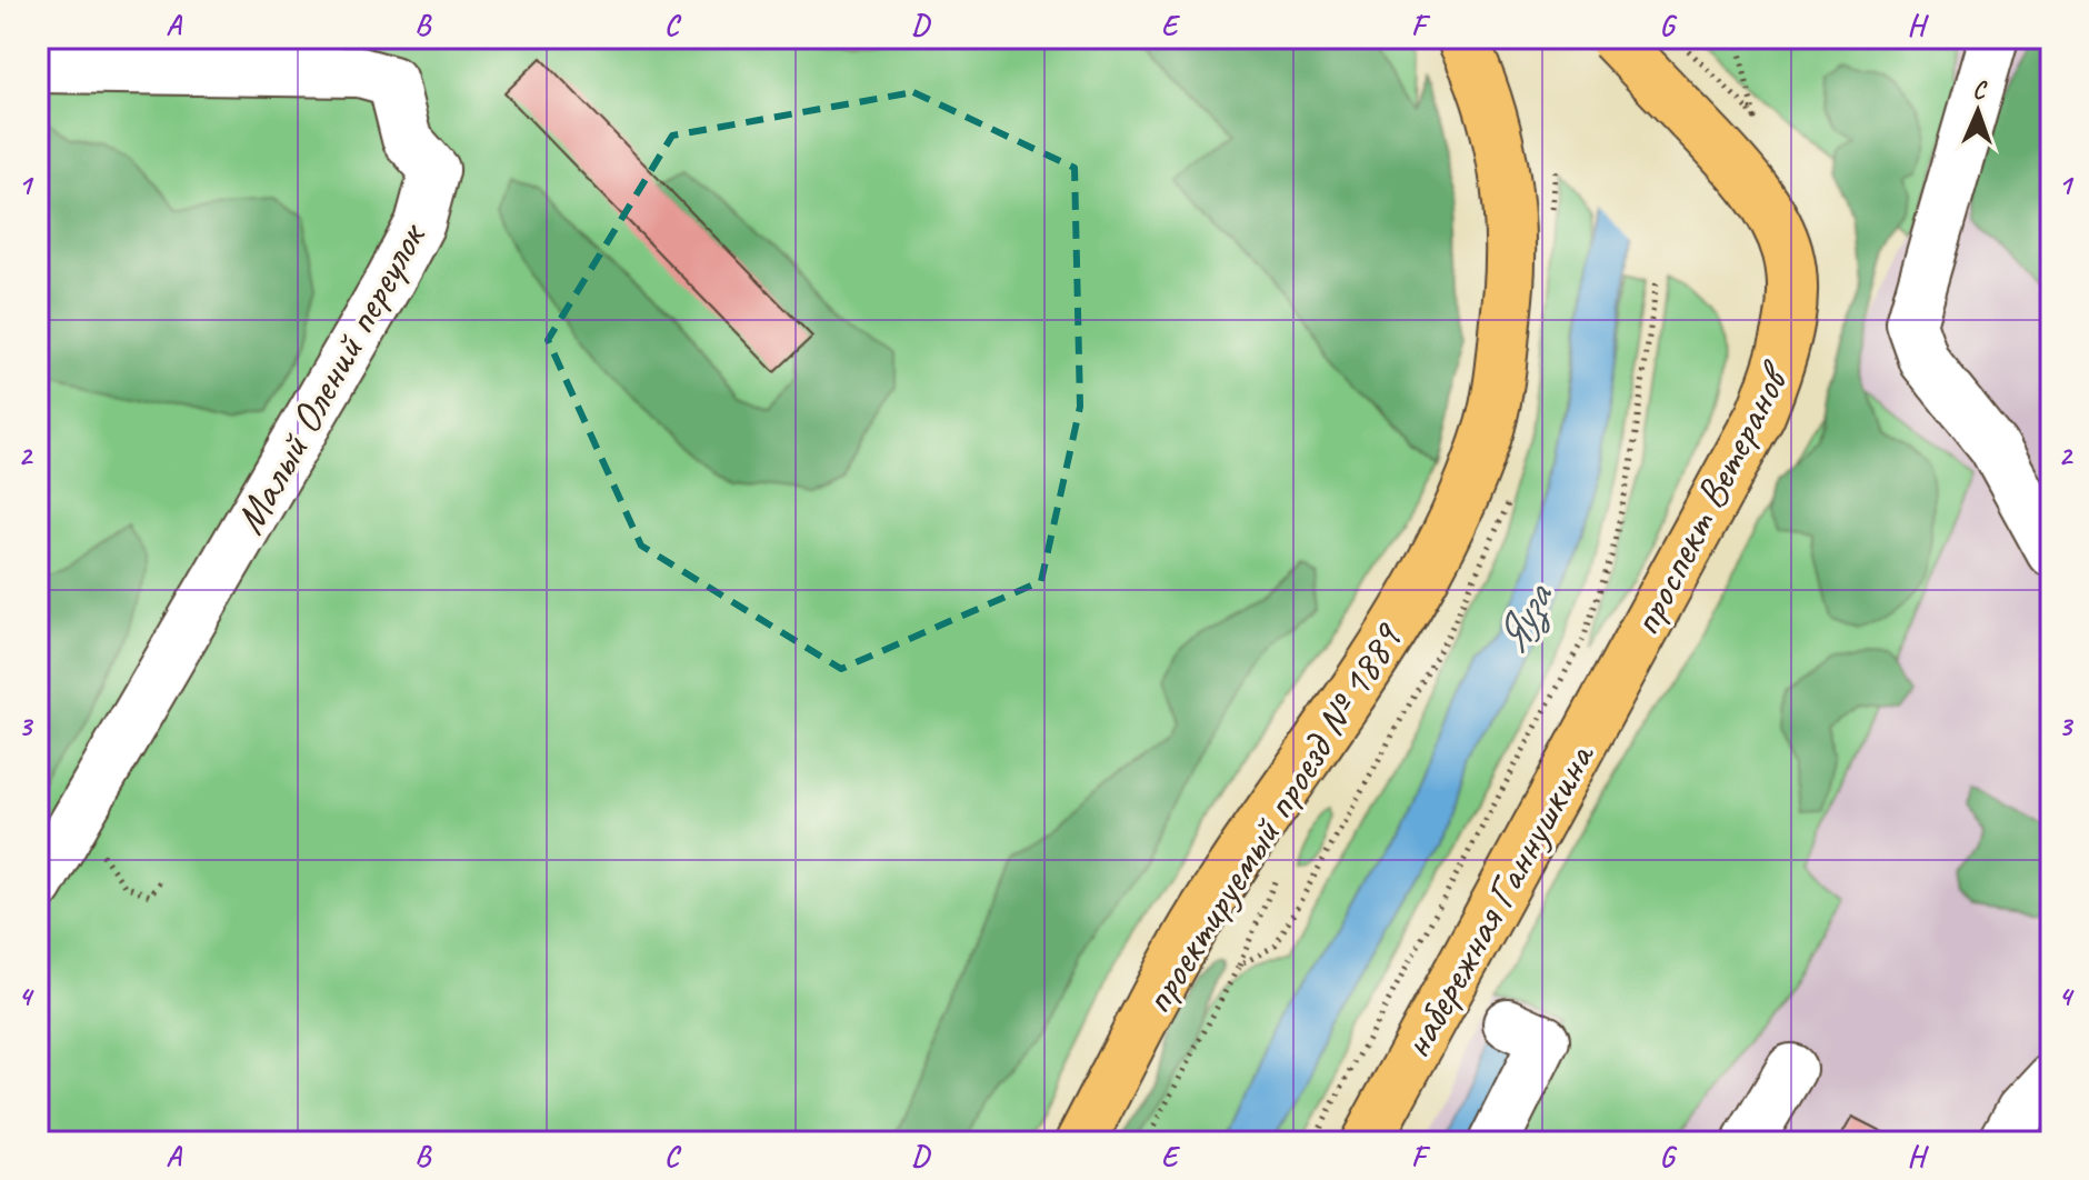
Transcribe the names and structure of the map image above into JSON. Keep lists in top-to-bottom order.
{
  "streets": {
    "main road": ["проспект Ветеранов", "проектируемый проезд № 1889", "набережная Ганнушкина"],
    "lane": ["Малый Олений переулок"]
  },
  "crossings": [
    ["проспект Ветеранов", "набережная Ганнушкина"]
  ],
  "water": ["Яуза"],
  "north": "top",
  "grid": {
    "columns": [
      "A",
      "B",
      "C",
      "D",
      "E",
      "F",
      "G",
      "H"
    ],
    "rows": [
      "1",
      "2",
      "3",
      "4"
    ]
  }
}
